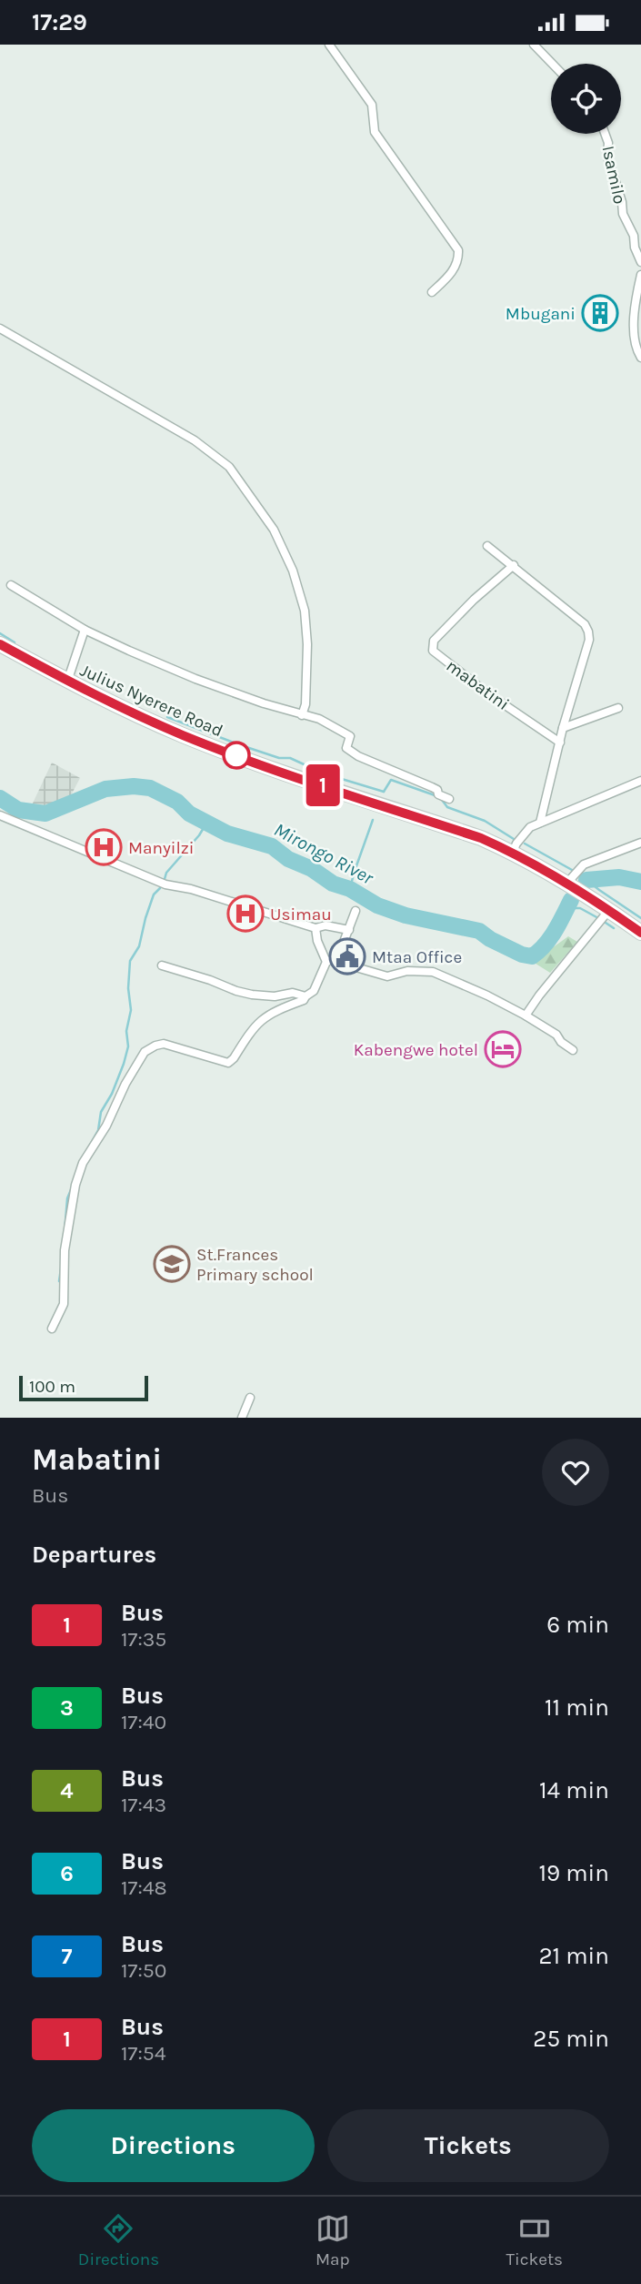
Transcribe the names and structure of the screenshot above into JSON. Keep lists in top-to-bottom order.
{
  "streets": {
    "highway": ["Julius Nyerere Road"],
    "street": ["Isamilo", "mabatini"]
  },
  "water": ["Mirongo River"],
  "places": {
    "building": ["Mbugani"],
    "hospital": ["Manyilzi", "Usimau"],
    "public building": ["Mtaa Office"],
    "hotel": ["Kabengwe hotel"],
    "school or university": ["St.Frances Primary school"]
  },
  "lines": ["bus line 1"],
  "scale_bar": "100 m",
  "page": {
    "status": "17:29",
    "on_map": "1",
    "scale": "100 m",
    "heading": [
      ["Mabatini", "Bus"],
      "Departures"
    ],
    "list": [
      {
        "mark": "1",
        "name": "Bus",
        "note": "17:35",
        "value": "6 min"
      },
      {
        "mark": "3",
        "name": "Bus",
        "note": "17:40",
        "value": "11 min"
      },
      {
        "mark": "4",
        "name": "Bus",
        "note": "17:43",
        "value": "14 min"
      },
      {
        "mark": "6",
        "name": "Bus",
        "note": "17:48",
        "value": "19 min"
      },
      {
        "mark": "7",
        "name": "Bus",
        "note": "17:50",
        "value": "21 min"
      },
      {
        "mark": "1",
        "name": "Bus",
        "note": "17:54",
        "value": "25 min"
      }
    ],
    "buttons": ["Directions", "Tickets"],
    "tabs": ["Directions", "Map", "Tickets"]
  }
}
